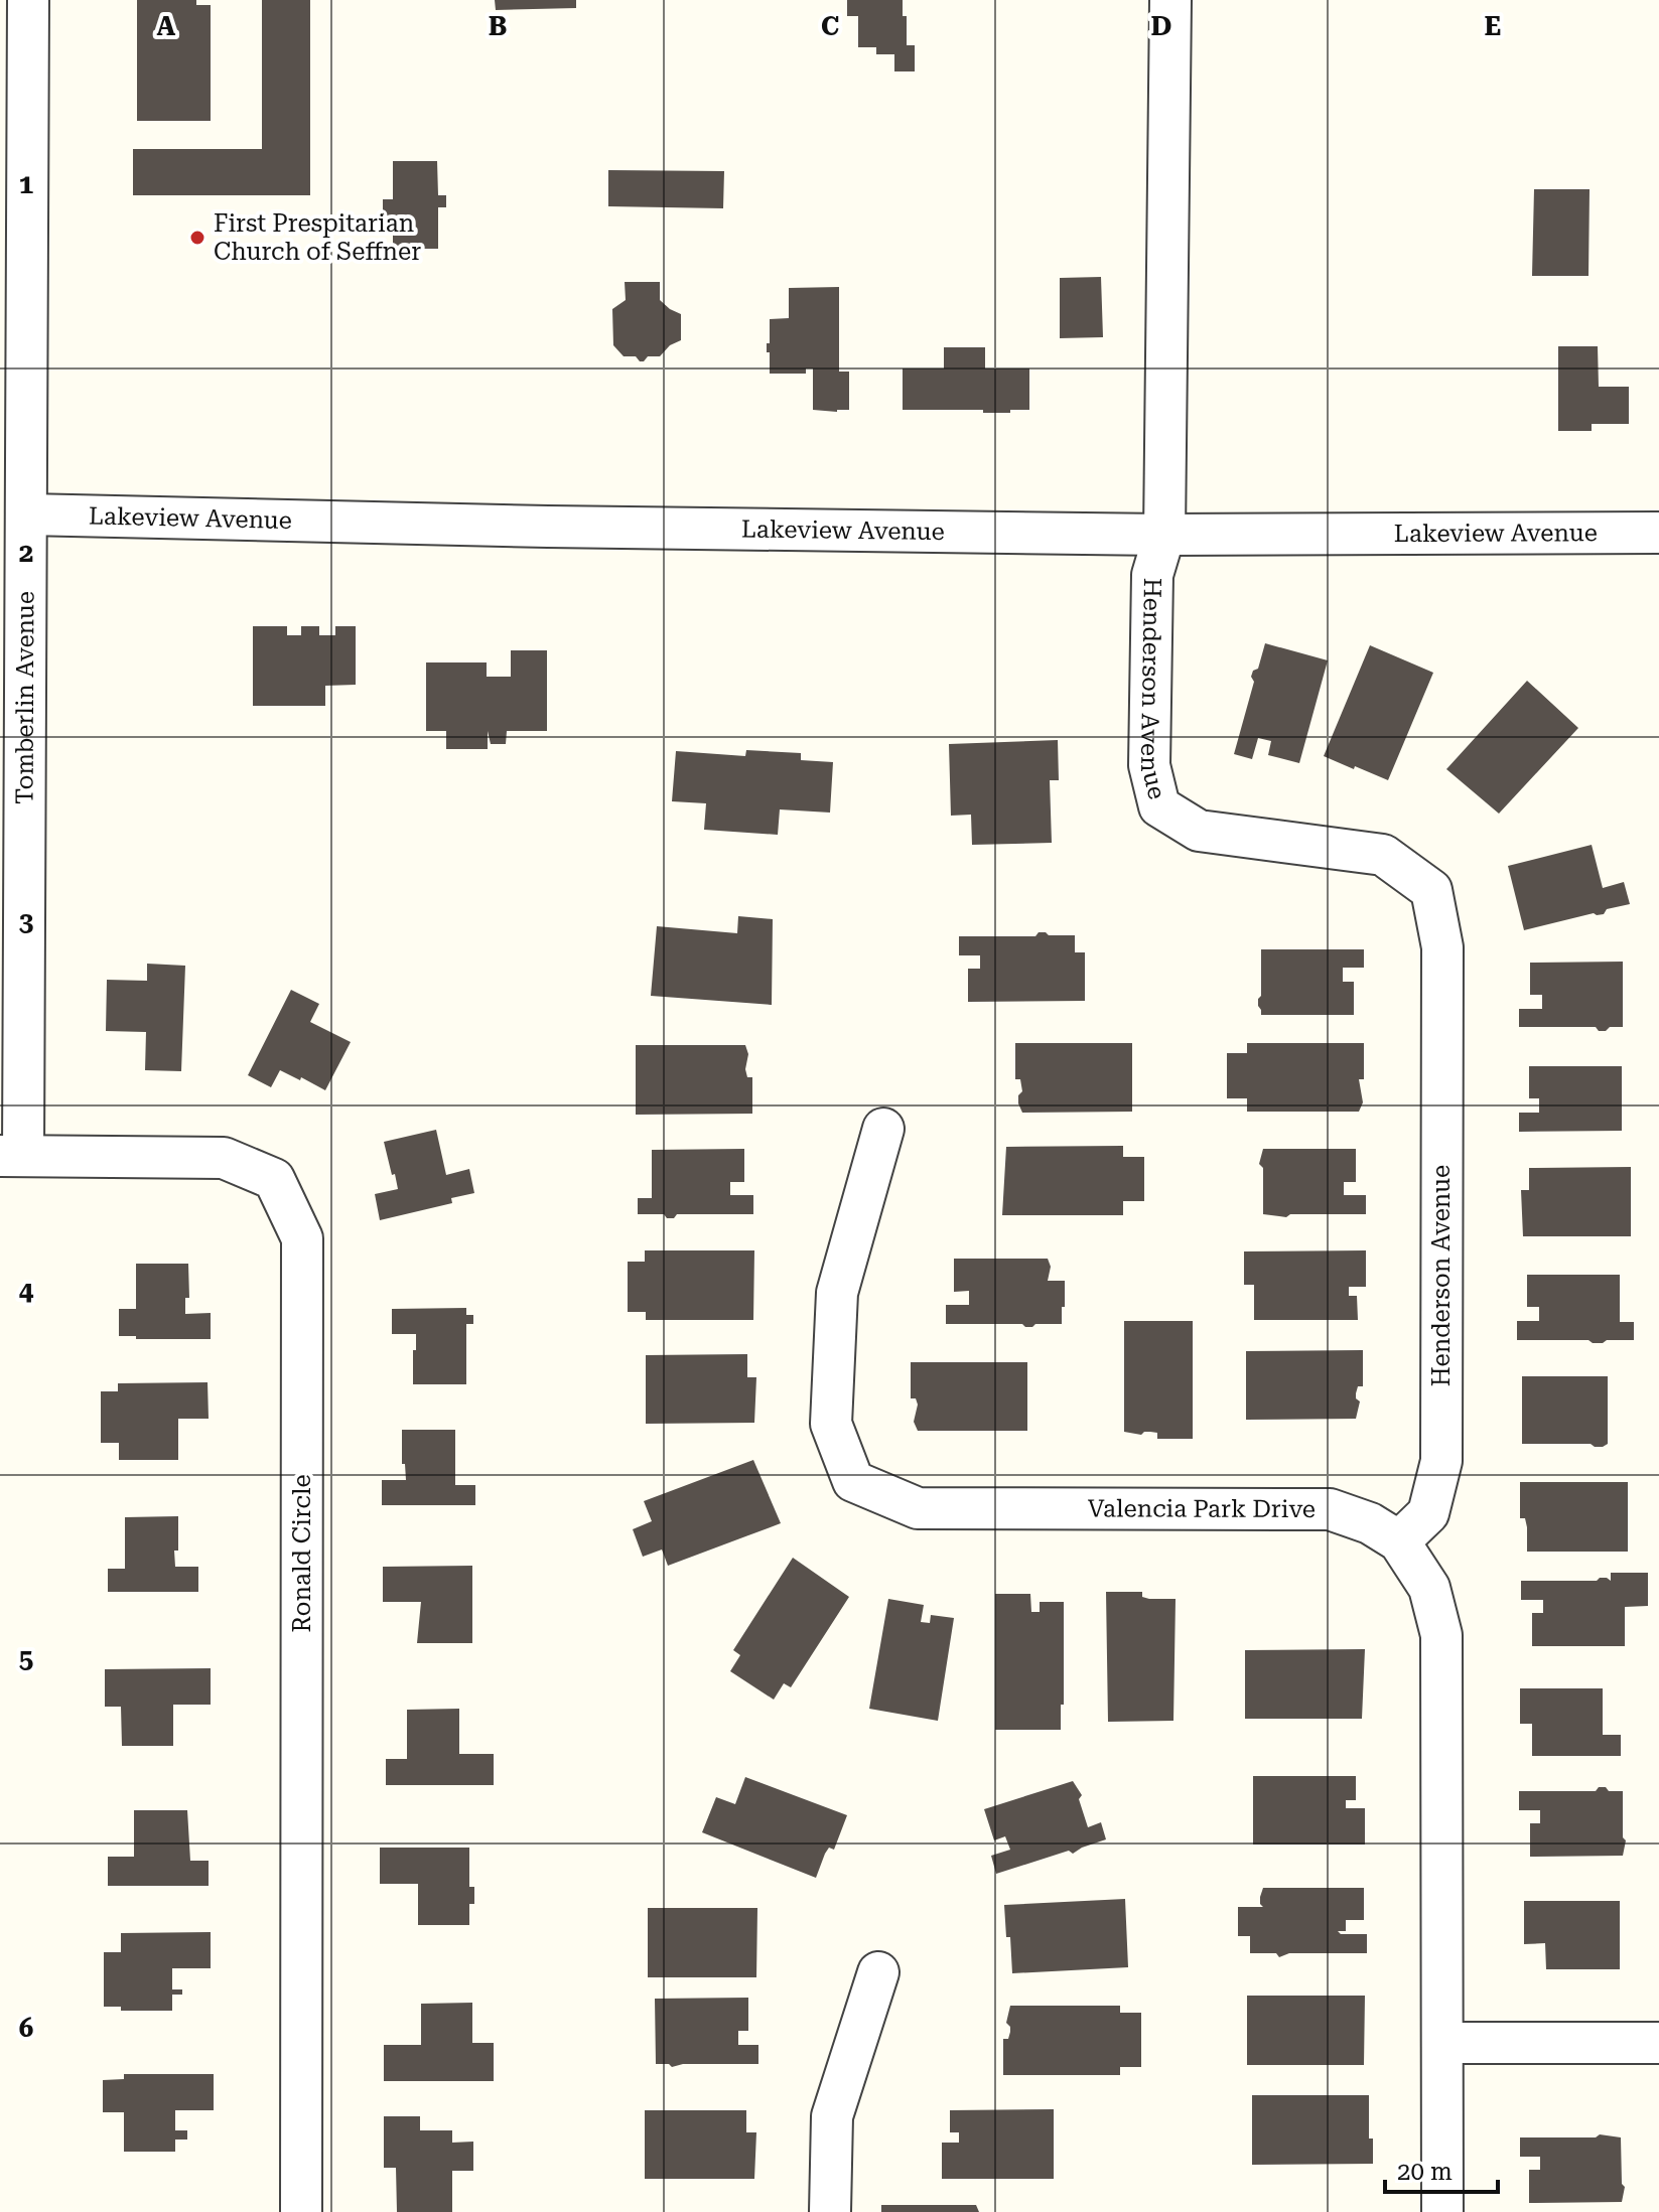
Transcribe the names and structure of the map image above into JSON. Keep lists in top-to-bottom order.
{
  "streets": {
    "street": [
      "Lakeview Avenue",
      "Henderson Avenue",
      "Tomberlin Avenue",
      "Valencia Park Drive",
      "Ronald Circle"
    ]
  },
  "crossings": [
    ["Lakeview Avenue", "Henderson Avenue"],
    ["Lakeview Avenue", "Tomberlin Avenue"],
    ["Henderson Avenue", "Valencia Park Drive"],
    ["Tomberlin Avenue", "Ronald Circle"]
  ],
  "places": ["First Prespitarian Church of Seffner"],
  "scale_bar": "20 m",
  "grid": {
    "columns": [
      "A",
      "B",
      "C",
      "D",
      "E"
    ],
    "rows": [
      "1",
      "2",
      "3",
      "4",
      "5",
      "6"
    ]
  }
}
